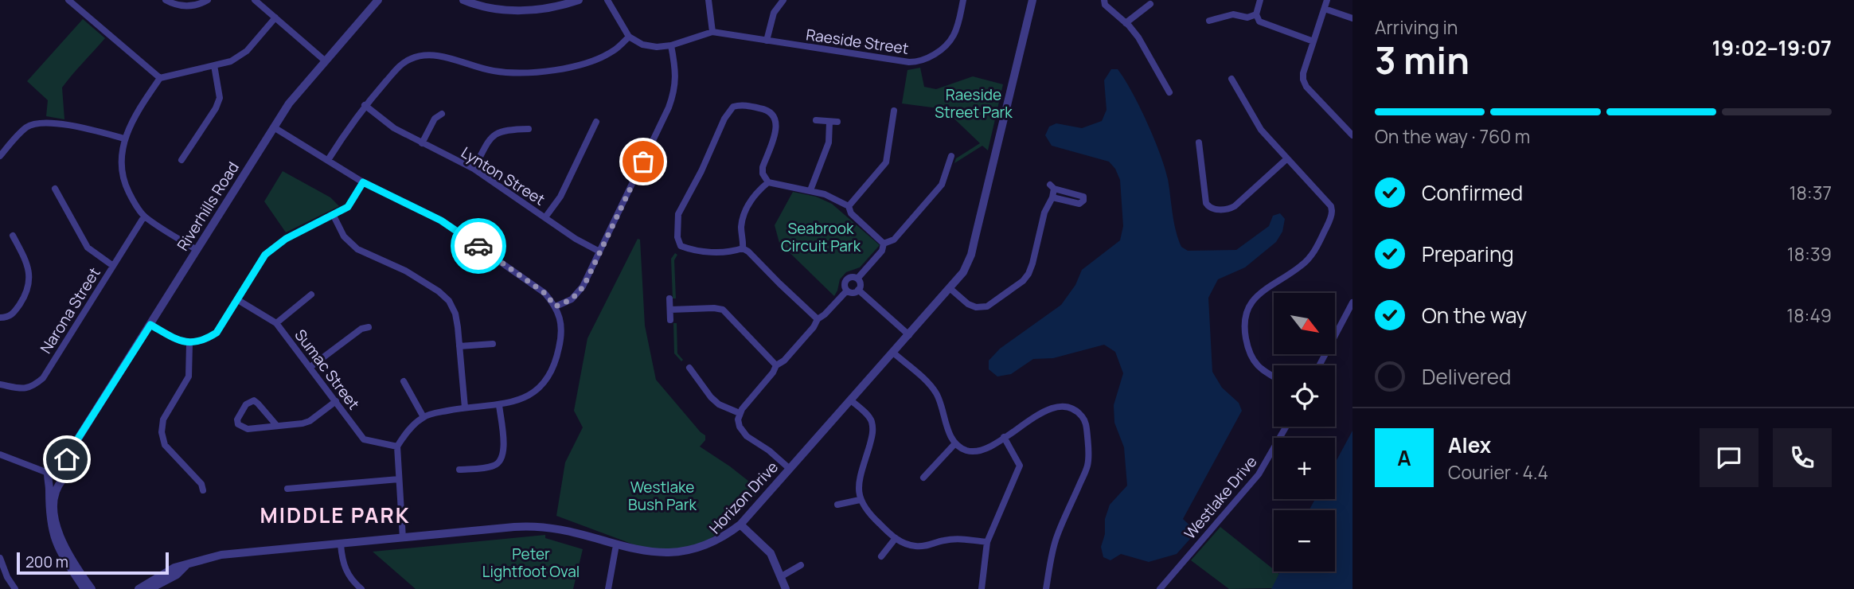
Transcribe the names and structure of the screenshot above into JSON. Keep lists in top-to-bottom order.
{
  "streets": {
    "street": [
      "Raeside Street",
      "Lynton Street",
      "Riverhills Road",
      "Narona Street",
      "Sumac Street",
      "Horizon Drive",
      "Westlake Drive"
    ]
  },
  "districts": ["MIDDLE PARK"],
  "parks": [
    "Raeside Street Park",
    "Seabrook Circuit Park",
    "Westlake Bush Park",
    "Peter Lightfoot Oval"
  ],
  "scale_bar": "200 m",
  "north": "bottom right",
  "page": {
    "heading": ["3 min", "Arriving in", "19:02–19:07"],
    "panel": ["Alex", "Courier · 4.4"],
    "bar": "On the way · 760 m",
    "list": [
      ["Confirmed", "18:37"],
      ["Preparing", "18:39"],
      ["On the way", "18:49"],
      "Delivered"
    ],
    "map_buttons": ["+", "−"],
    "round": "A",
    "scale": "200 m"
  }
}
